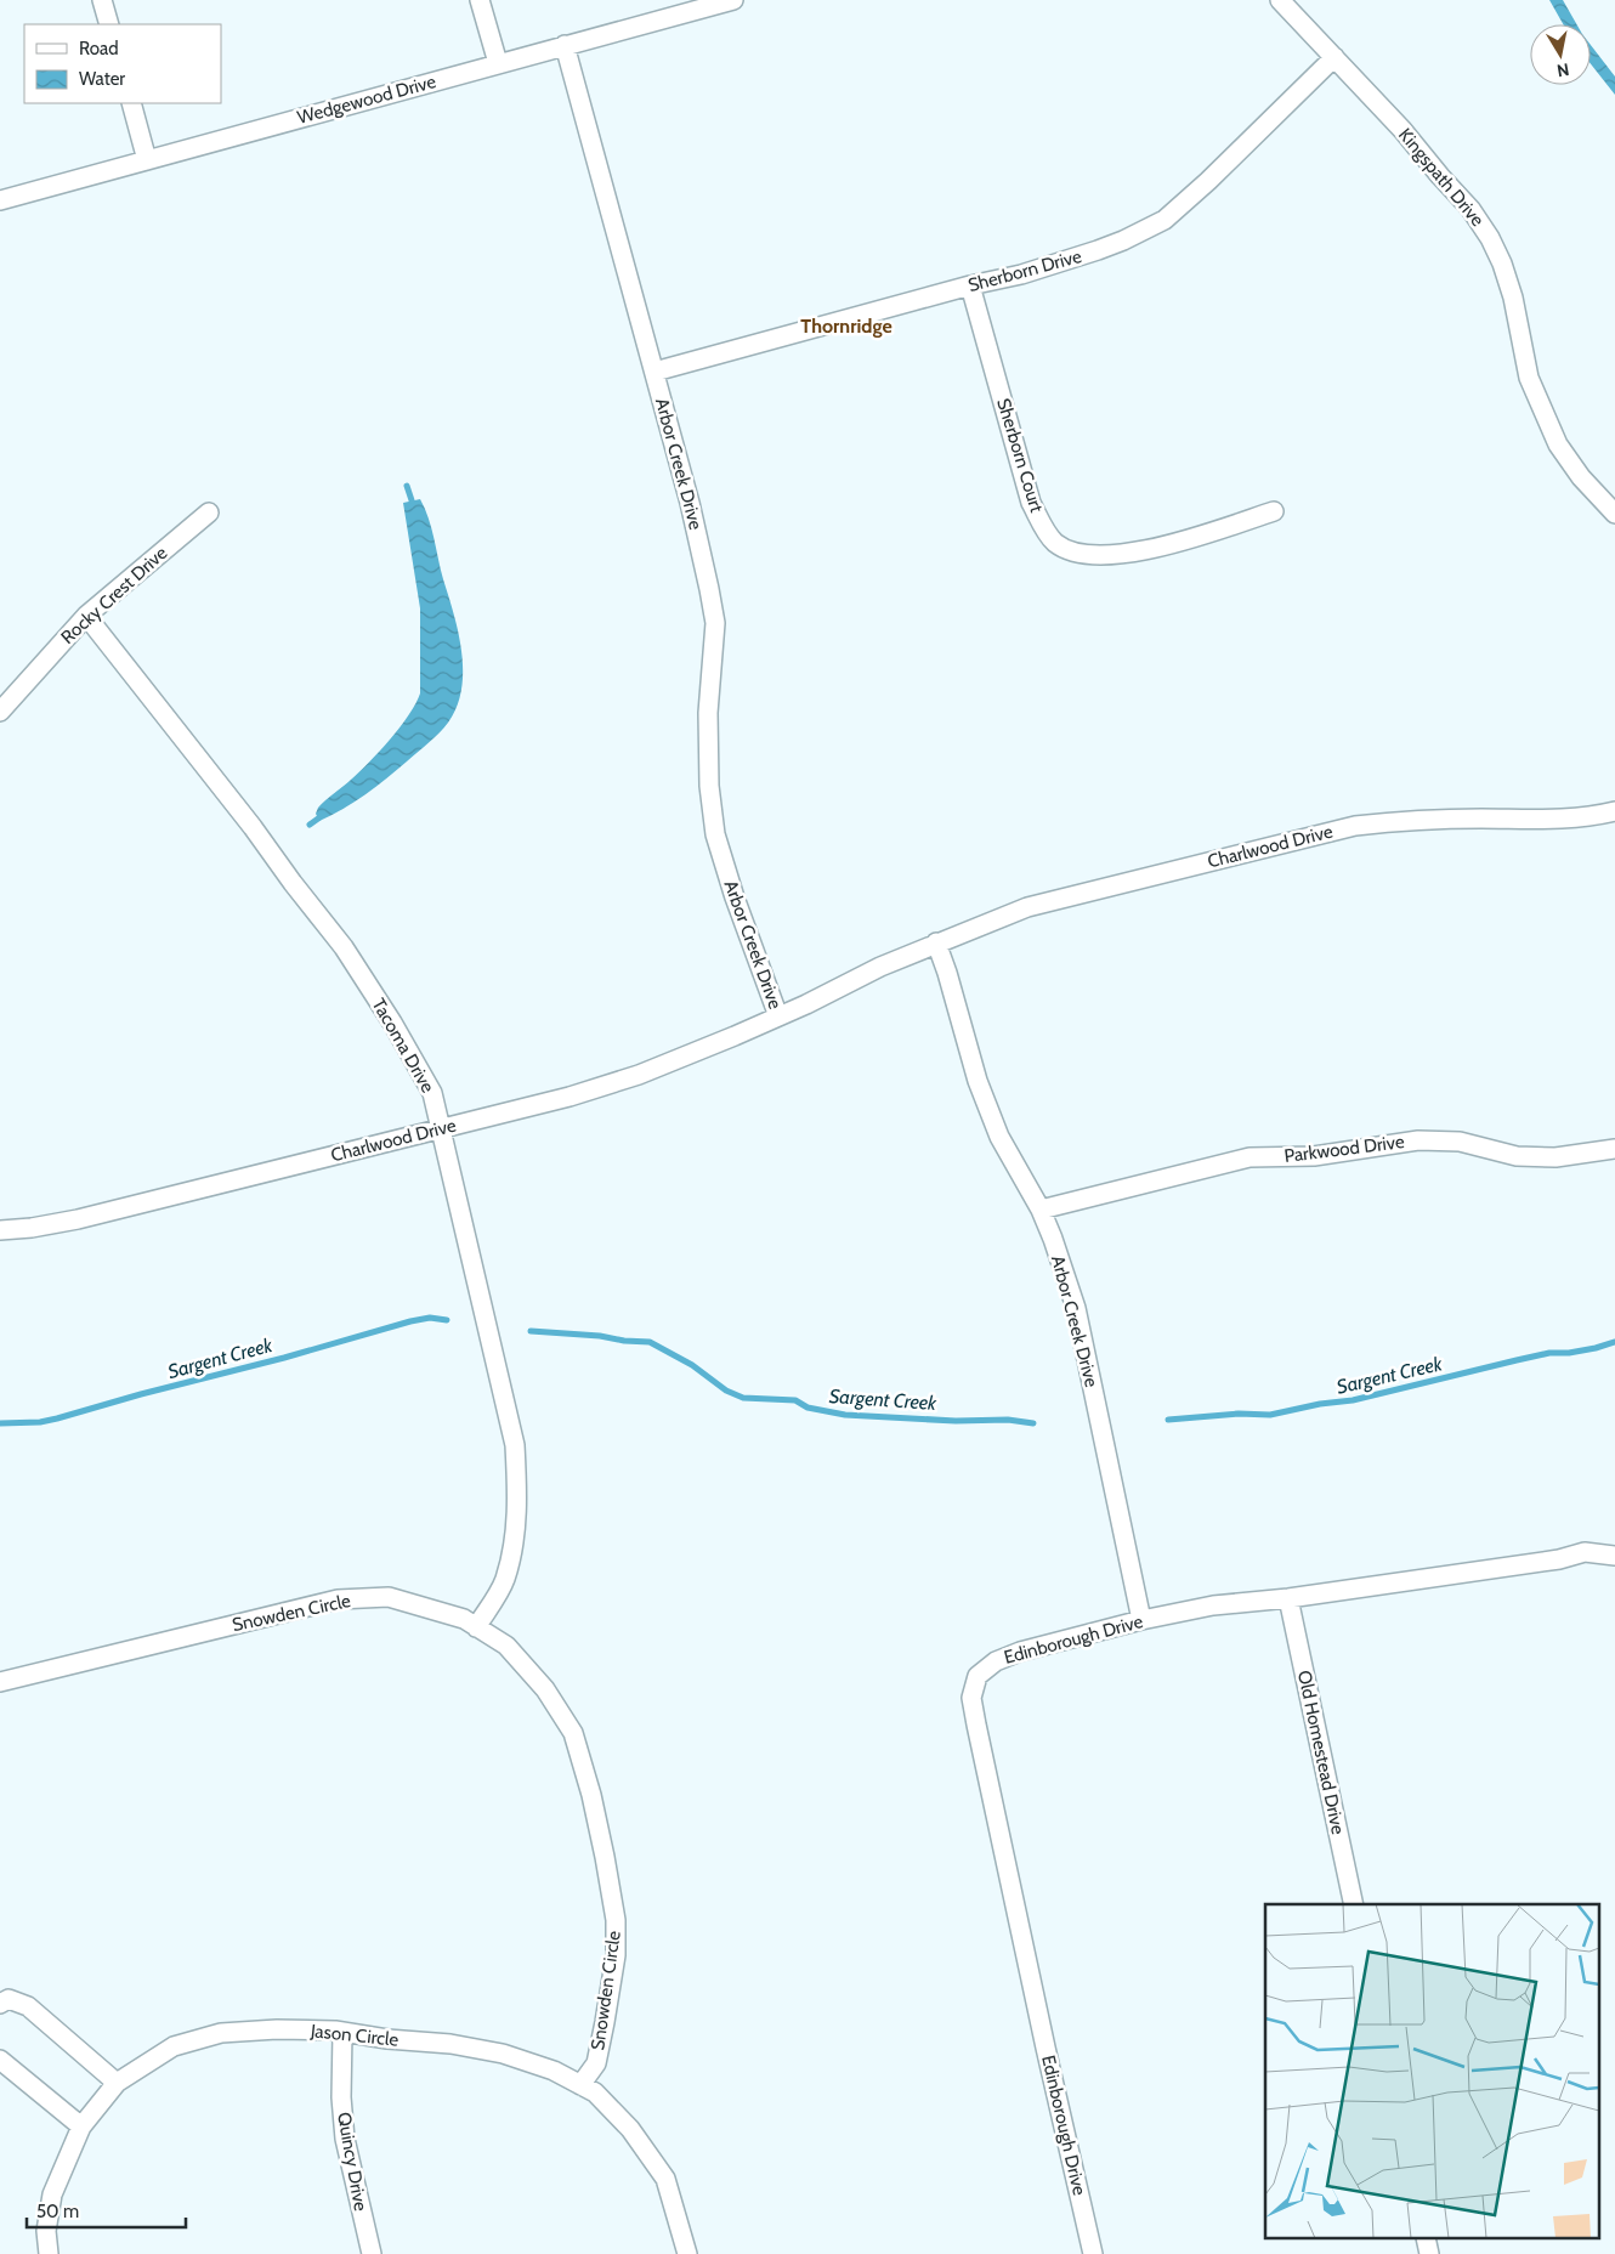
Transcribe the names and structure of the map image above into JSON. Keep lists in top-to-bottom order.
{
  "streets": {
    "street": [
      "Wedgewood Drive",
      "Kingspath Drive",
      "Sherborn Drive",
      "Sherborn Court",
      "Arbor Creek Drive",
      "Rocky Crest Drive",
      "Charlwood Drive",
      "Tacoma Drive",
      "Parkwood Drive",
      "Snowden Circle",
      "Edinborough Drive",
      "Old Homestead Drive",
      "Jason Circle",
      "Quincy Drive"
    ]
  },
  "crossings": [
    ["Wedgewood Drive", "Arbor Creek Drive"],
    ["Kingspath Drive", "Sherborn Drive"],
    ["Sherborn Drive", "Sherborn Court"],
    ["Sherborn Drive", "Arbor Creek Drive"],
    ["Arbor Creek Drive", "Charlwood Drive"],
    ["Arbor Creek Drive", "Parkwood Drive"],
    ["Arbor Creek Drive", "Edinborough Drive"],
    ["Rocky Crest Drive", "Tacoma Drive"],
    ["Charlwood Drive", "Tacoma Drive"],
    ["Tacoma Drive", "Snowden Circle"],
    ["Snowden Circle", "Jason Circle"],
    ["Edinborough Drive", "Old Homestead Drive"],
    ["Jason Circle", "Quincy Drive"]
  ],
  "districts": ["Thornridge"],
  "water": ["Sargent Creek"],
  "legend": ["Road", "Water"],
  "scale_bar": "50 m",
  "north": "bottom"
}
